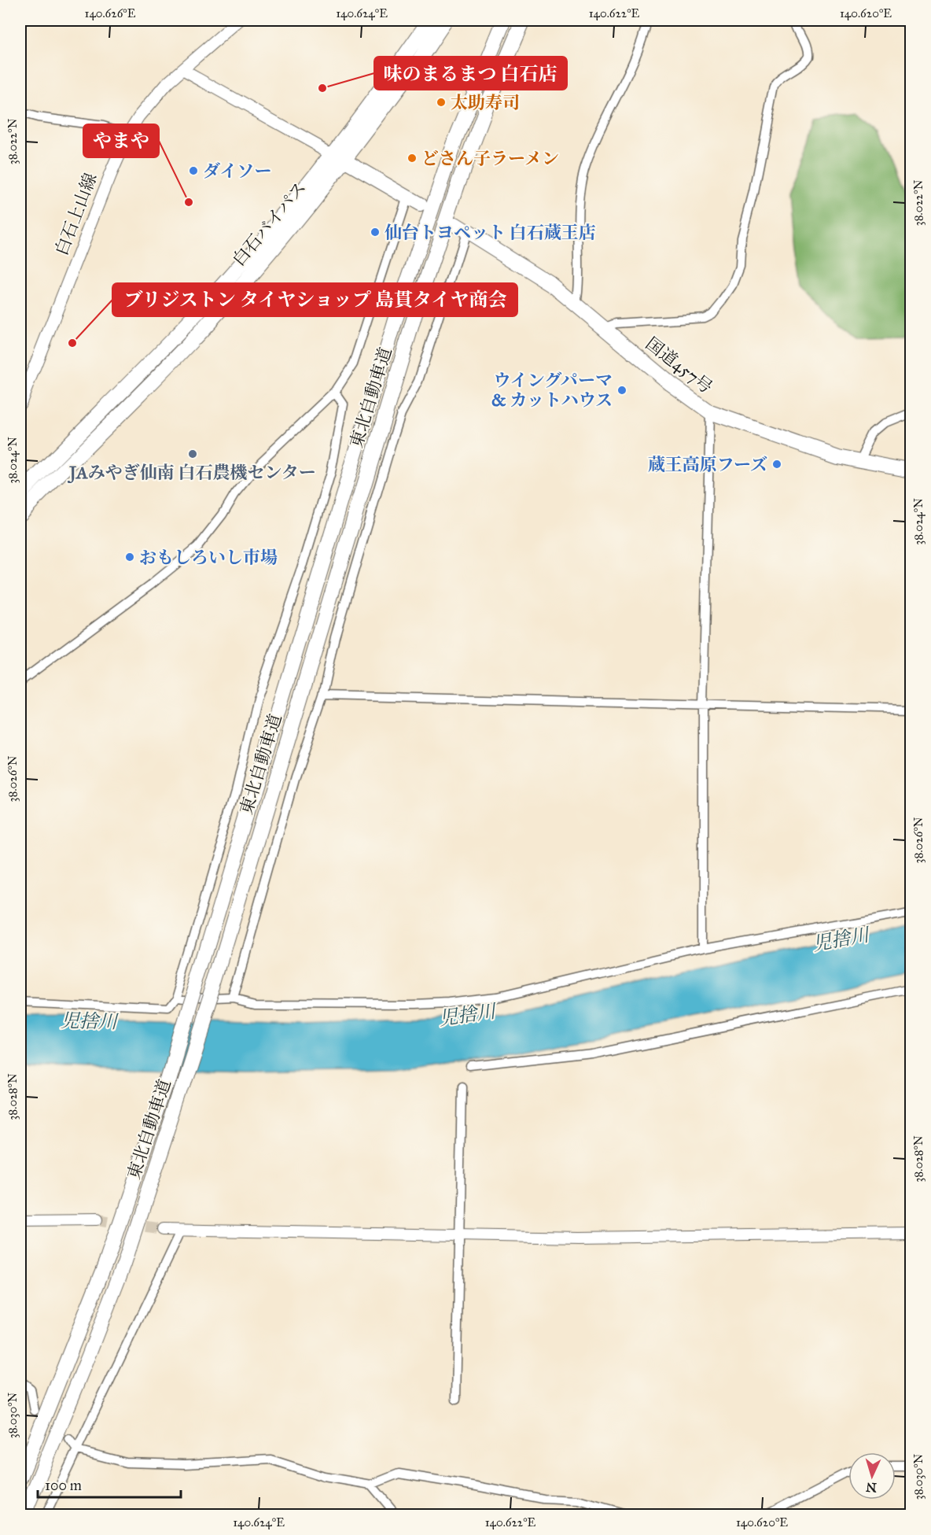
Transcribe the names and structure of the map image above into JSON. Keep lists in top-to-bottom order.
{
  "streets": {
    "highway": ["白石バイパス", "国道457号", "東北自動車道"],
    "main road": ["白石上山線"]
  },
  "water": ["児捨川"],
  "places": [
    "味のまるまつ 白石店",
    "太助寿司",
    "どさん子ラーメン",
    "ダイソー",
    "やまや",
    "仙台トヨペット 白石蔵王店",
    "ブリジストン タイヤショップ 島貫タイヤ商会",
    "ウイングパーマ & カットハウス",
    "JAみやぎ仙南 白石農機センター",
    "蔵王高原フーズ",
    "おもしろいし市場"
  ],
  "scale_bar": "100 m",
  "north": "bottom",
  "coordinates": [
    "140.626°E",
    "140.624°E",
    "140.622°E",
    "140.620°E",
    "38.022°N",
    "38.024°N",
    "38.026°N",
    "38.028°N",
    "38.030°N"
  ]
}
